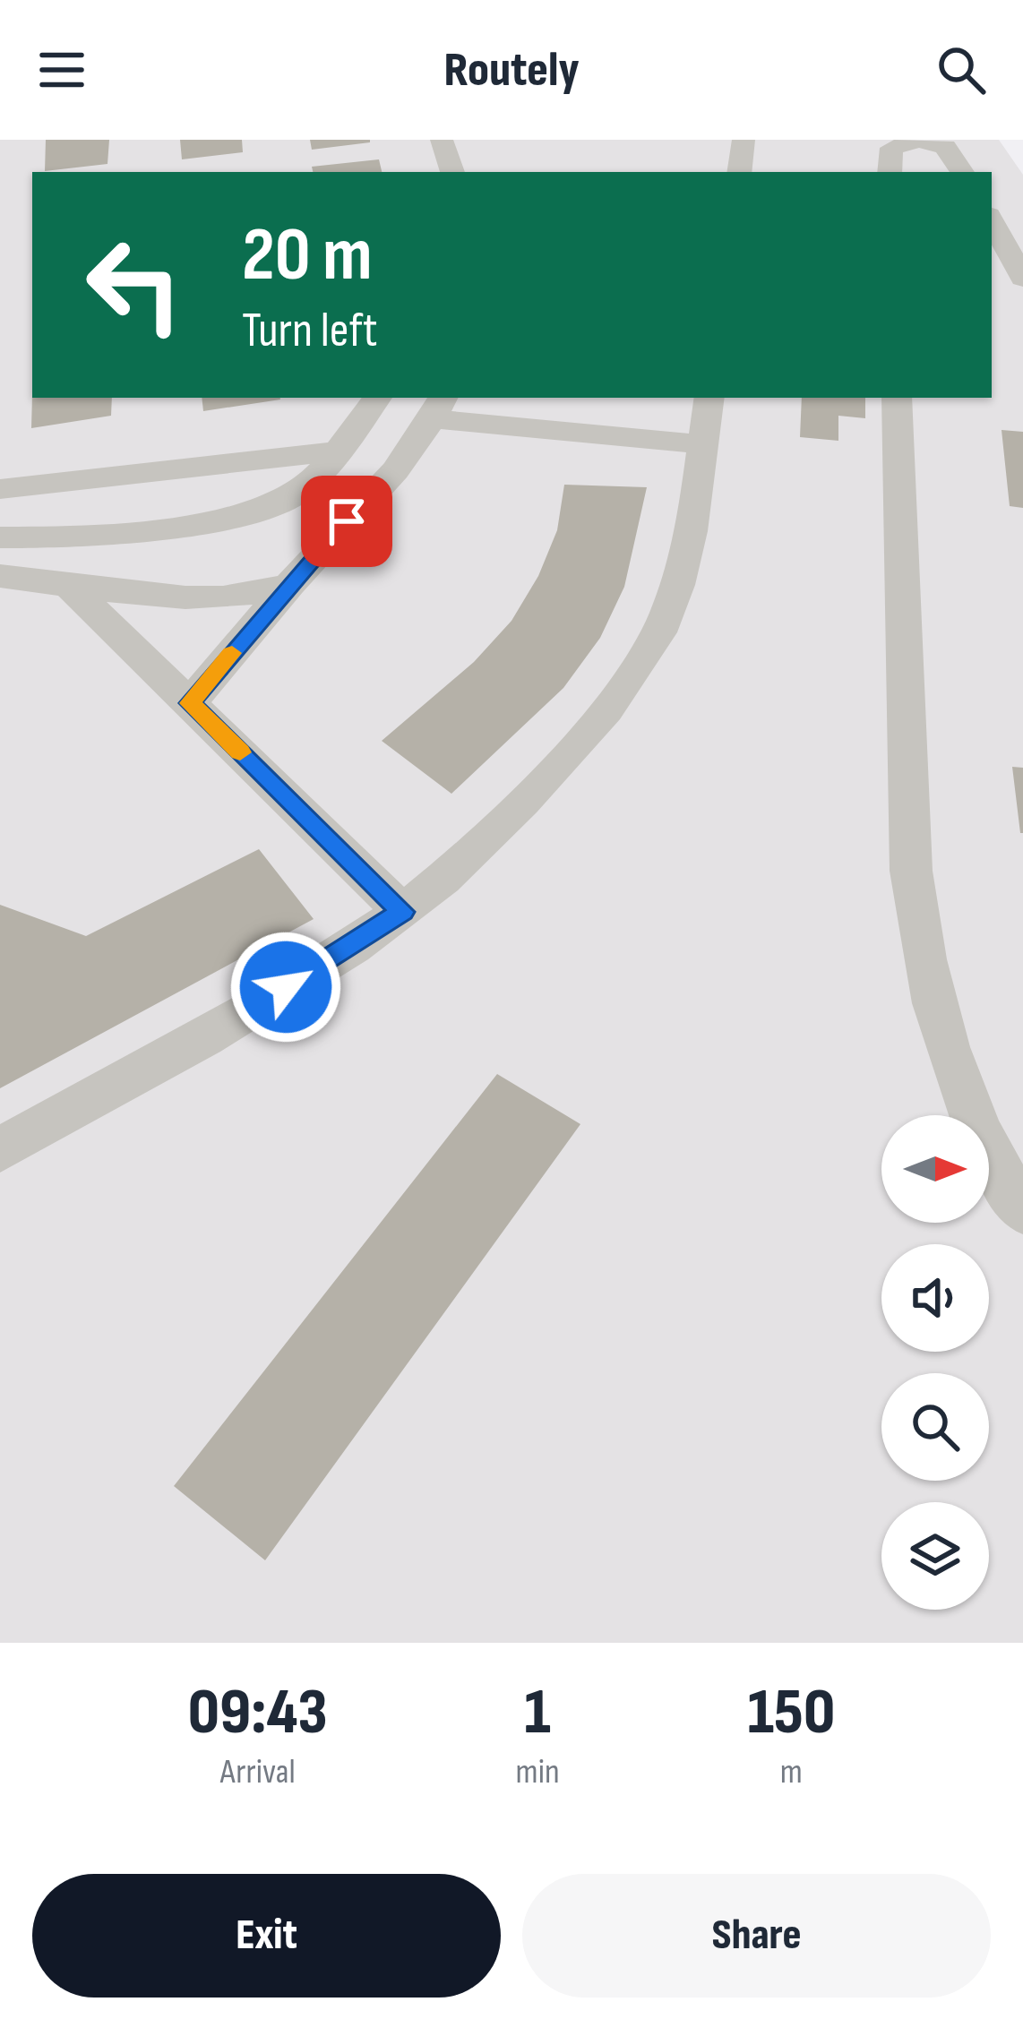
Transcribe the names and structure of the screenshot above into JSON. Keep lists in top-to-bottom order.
{
  "north": "right",
  "page": {
    "header": "Routely",
    "turn": ["20 m", "Turn left"],
    "eta": [
      "09:43",
      "Arrival",
      "1",
      "min",
      "150",
      "m"
    ],
    "buttons": ["Exit", "Share"]
  }
}
